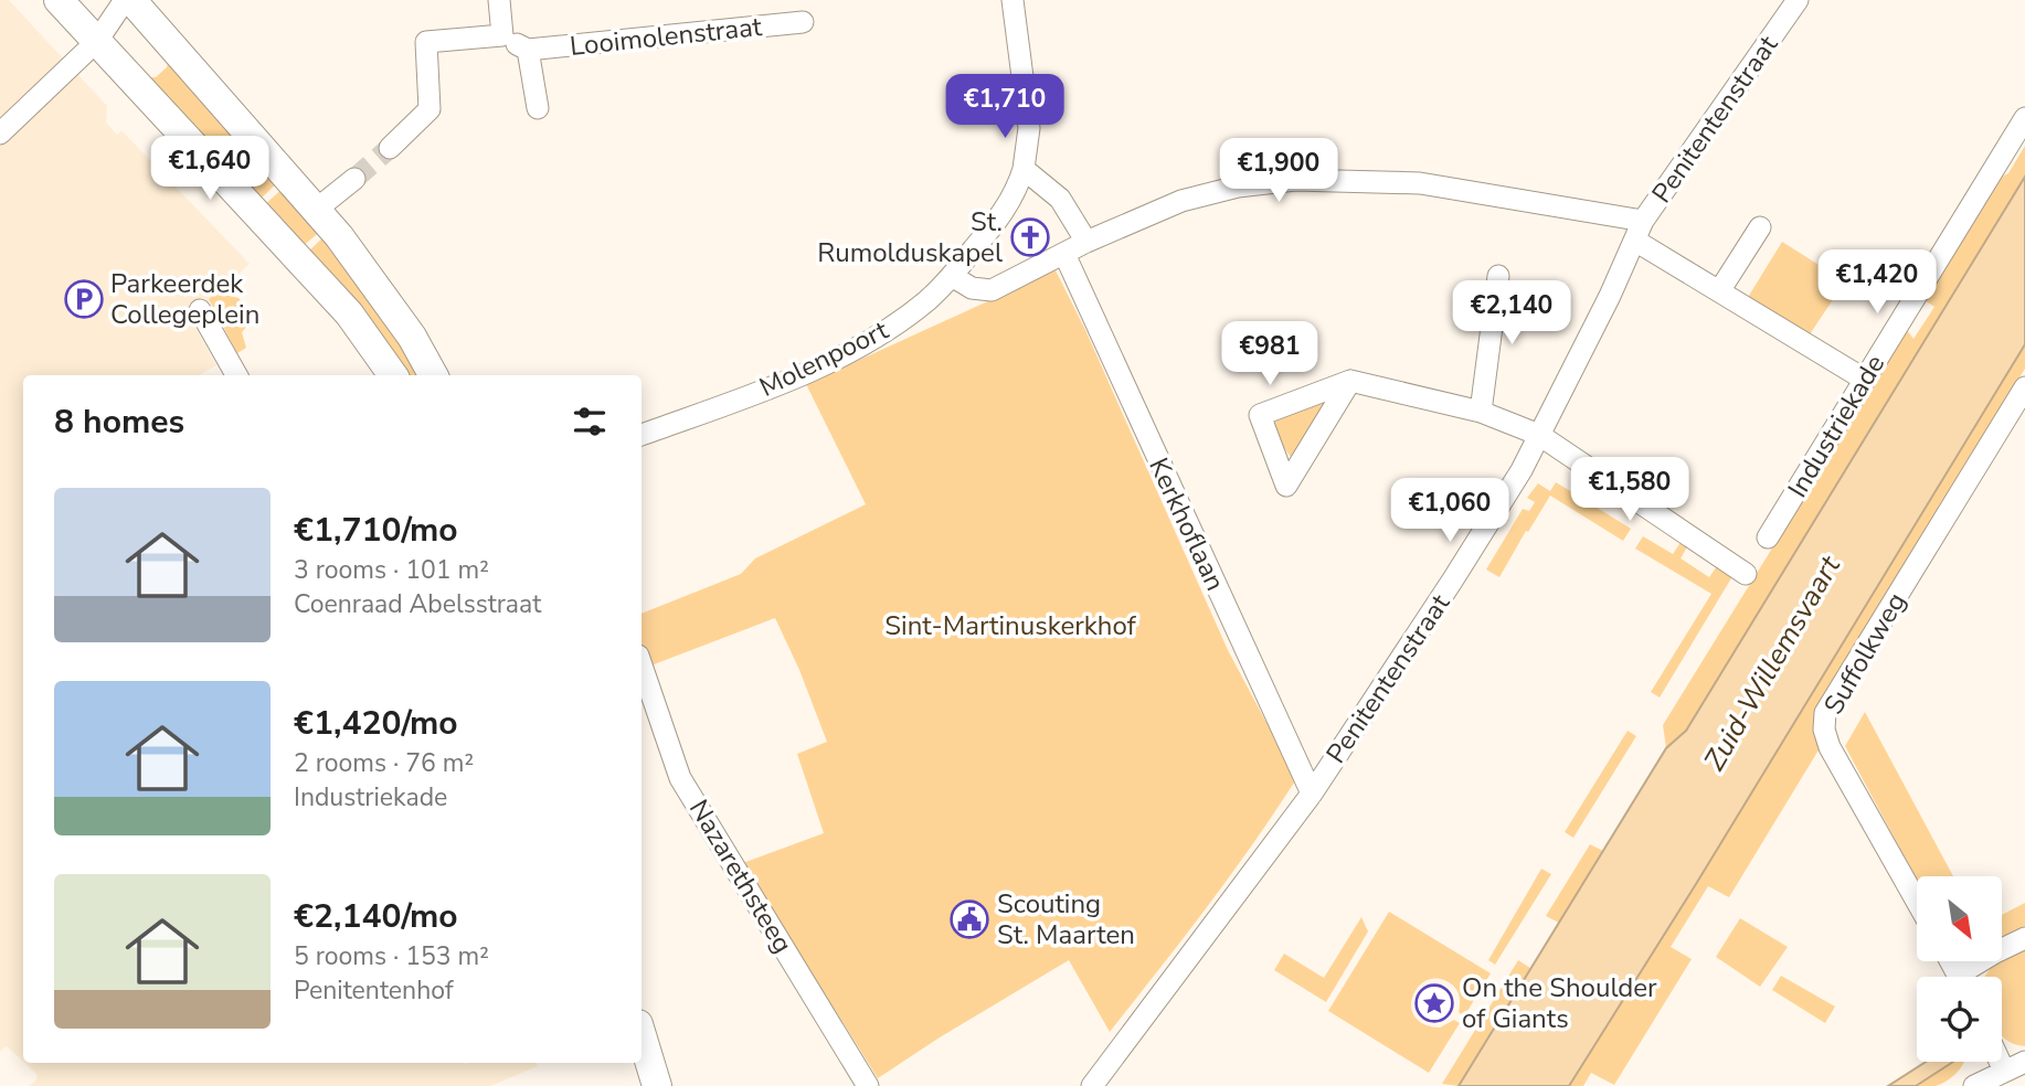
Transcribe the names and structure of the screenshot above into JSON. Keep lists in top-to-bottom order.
{
  "streets": {
    "street": [
      "Looimolenstraat",
      "Penitentenstraat",
      "Molenpoort",
      "Industriekade",
      "Kerkhoflaan",
      "Suffolkweg",
      "Nazarethsteeg"
    ]
  },
  "crossings": [
    ["Penitentenstraat", "Kerkhoflaan"]
  ],
  "water": ["Zuid-Willemsvaart"],
  "parks": ["Sint-Martinuskerkhof"],
  "places": {
    "church": ["St. Rumolduskapel"],
    "parking": ["Parkeerdek Collegeplein"],
    "public building": ["Scouting St. Maarten"],
    "place": ["On the Shoulder of Giants"]
  },
  "north": "bottom right",
  "page": {
    "price": [
      "€1,710",
      "€1,640",
      "€1,900",
      "€1,420",
      "€2,140",
      "€981",
      "€1,580",
      "€1,060"
    ],
    "heading": "8 homes",
    "list": [
      {
        "name": "€1,710/mo",
        "note": "3 rooms · 101 m² · Coenraad Abelsstraat"
      },
      {
        "name": "€1,420/mo",
        "note": "2 rooms · 76 m² · Industriekade"
      },
      {
        "name": "€2,140/mo",
        "note": "5 rooms · 153 m² · Penitentenhof"
      }
    ]
  }
}
